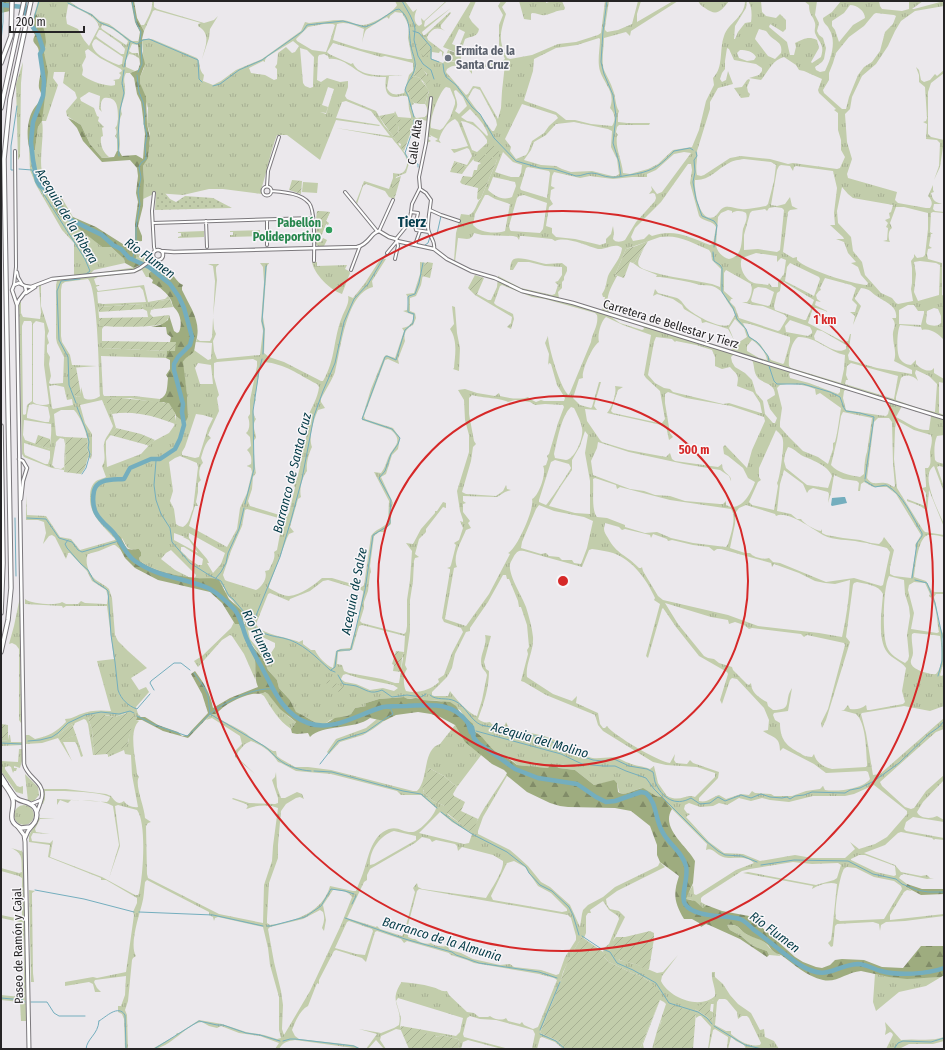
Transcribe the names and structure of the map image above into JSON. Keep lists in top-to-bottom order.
{
  "streets": {
    "main road": ["Paseo de Ramón y Cajal"],
    "street": ["Calle Alta", "Carretera de Bellestar y Tierz"]
  },
  "crossings": [
    ["Calle Alta", "Carretera de Bellestar y Tierz"]
  ],
  "districts": ["Tierz"],
  "water": [
    "Acequia de la Ribera",
    "Río Flumen",
    "Barranco de Santa Cruz",
    "Acequia de Salze",
    "Acequia del Molino",
    "Barranco de la Almunia"
  ],
  "places": ["Ermita de la Santa Cruz", "Pabellón Polideportivo"],
  "scale_bar": "200 m",
  "rings": ["1 km", "500 m"]
}
